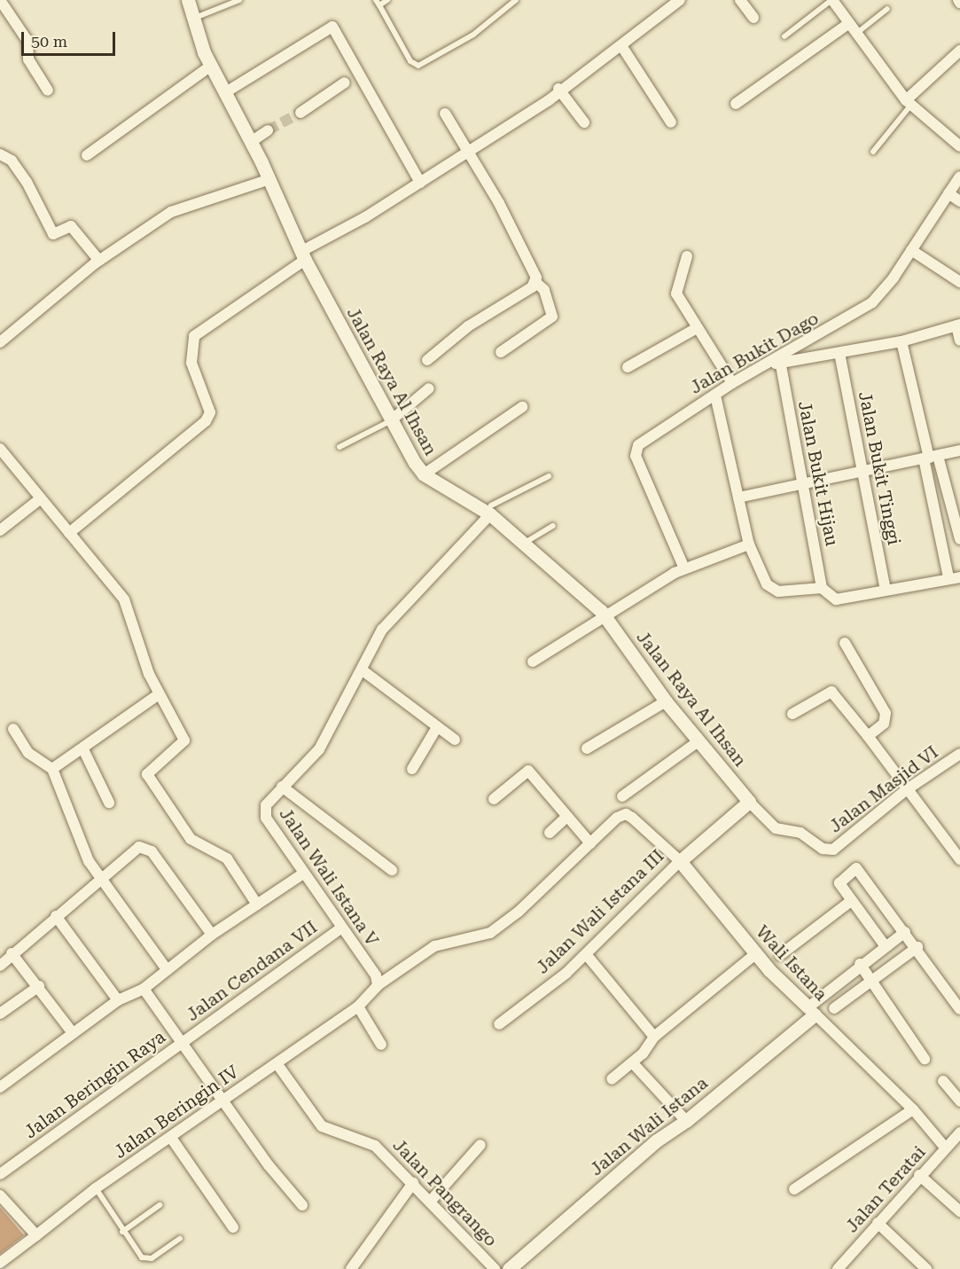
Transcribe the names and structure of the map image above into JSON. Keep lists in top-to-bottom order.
{
  "streets": {
    "street": [
      "Jalan Bukit Dago",
      "Jalan Raya Al Ihsan",
      "Jalan Bukit Tinggi",
      "Jalan Bukit Hijau",
      "Jalan Masjid VI",
      "Jalan Wali Istana V",
      "Jalan Wali Istana III",
      "Wali Istana",
      "Jalan Cendana VII",
      "Jalan Beringin Raya",
      "Jalan Beringin IV",
      "Jalan Wali Istana",
      "Jalan Teratai",
      "Jalan Pangrango"
    ]
  },
  "crossings": [
    ["Jalan Raya Al Ihsan", "Jalan Masjid VI"],
    ["Jalan Raya Al Ihsan", "Jalan Wali Istana V"],
    ["Jalan Wali Istana V", "Jalan Wali Istana III"],
    ["Jalan Wali Istana V", "Jalan Cendana VII"],
    ["Jalan Wali Istana V", "Jalan Beringin IV"],
    ["Jalan Wali Istana III", "Wali Istana"],
    ["Jalan Wali Istana III", "Jalan Beringin IV"],
    ["Wali Istana", "Jalan Wali Istana"],
    ["Wali Istana", "Jalan Teratai"],
    ["Jalan Cendana VII", "Jalan Beringin Raya"],
    ["Jalan Beringin IV", "Jalan Pangrango"]
  ],
  "scale_bar": "50 m"
}
